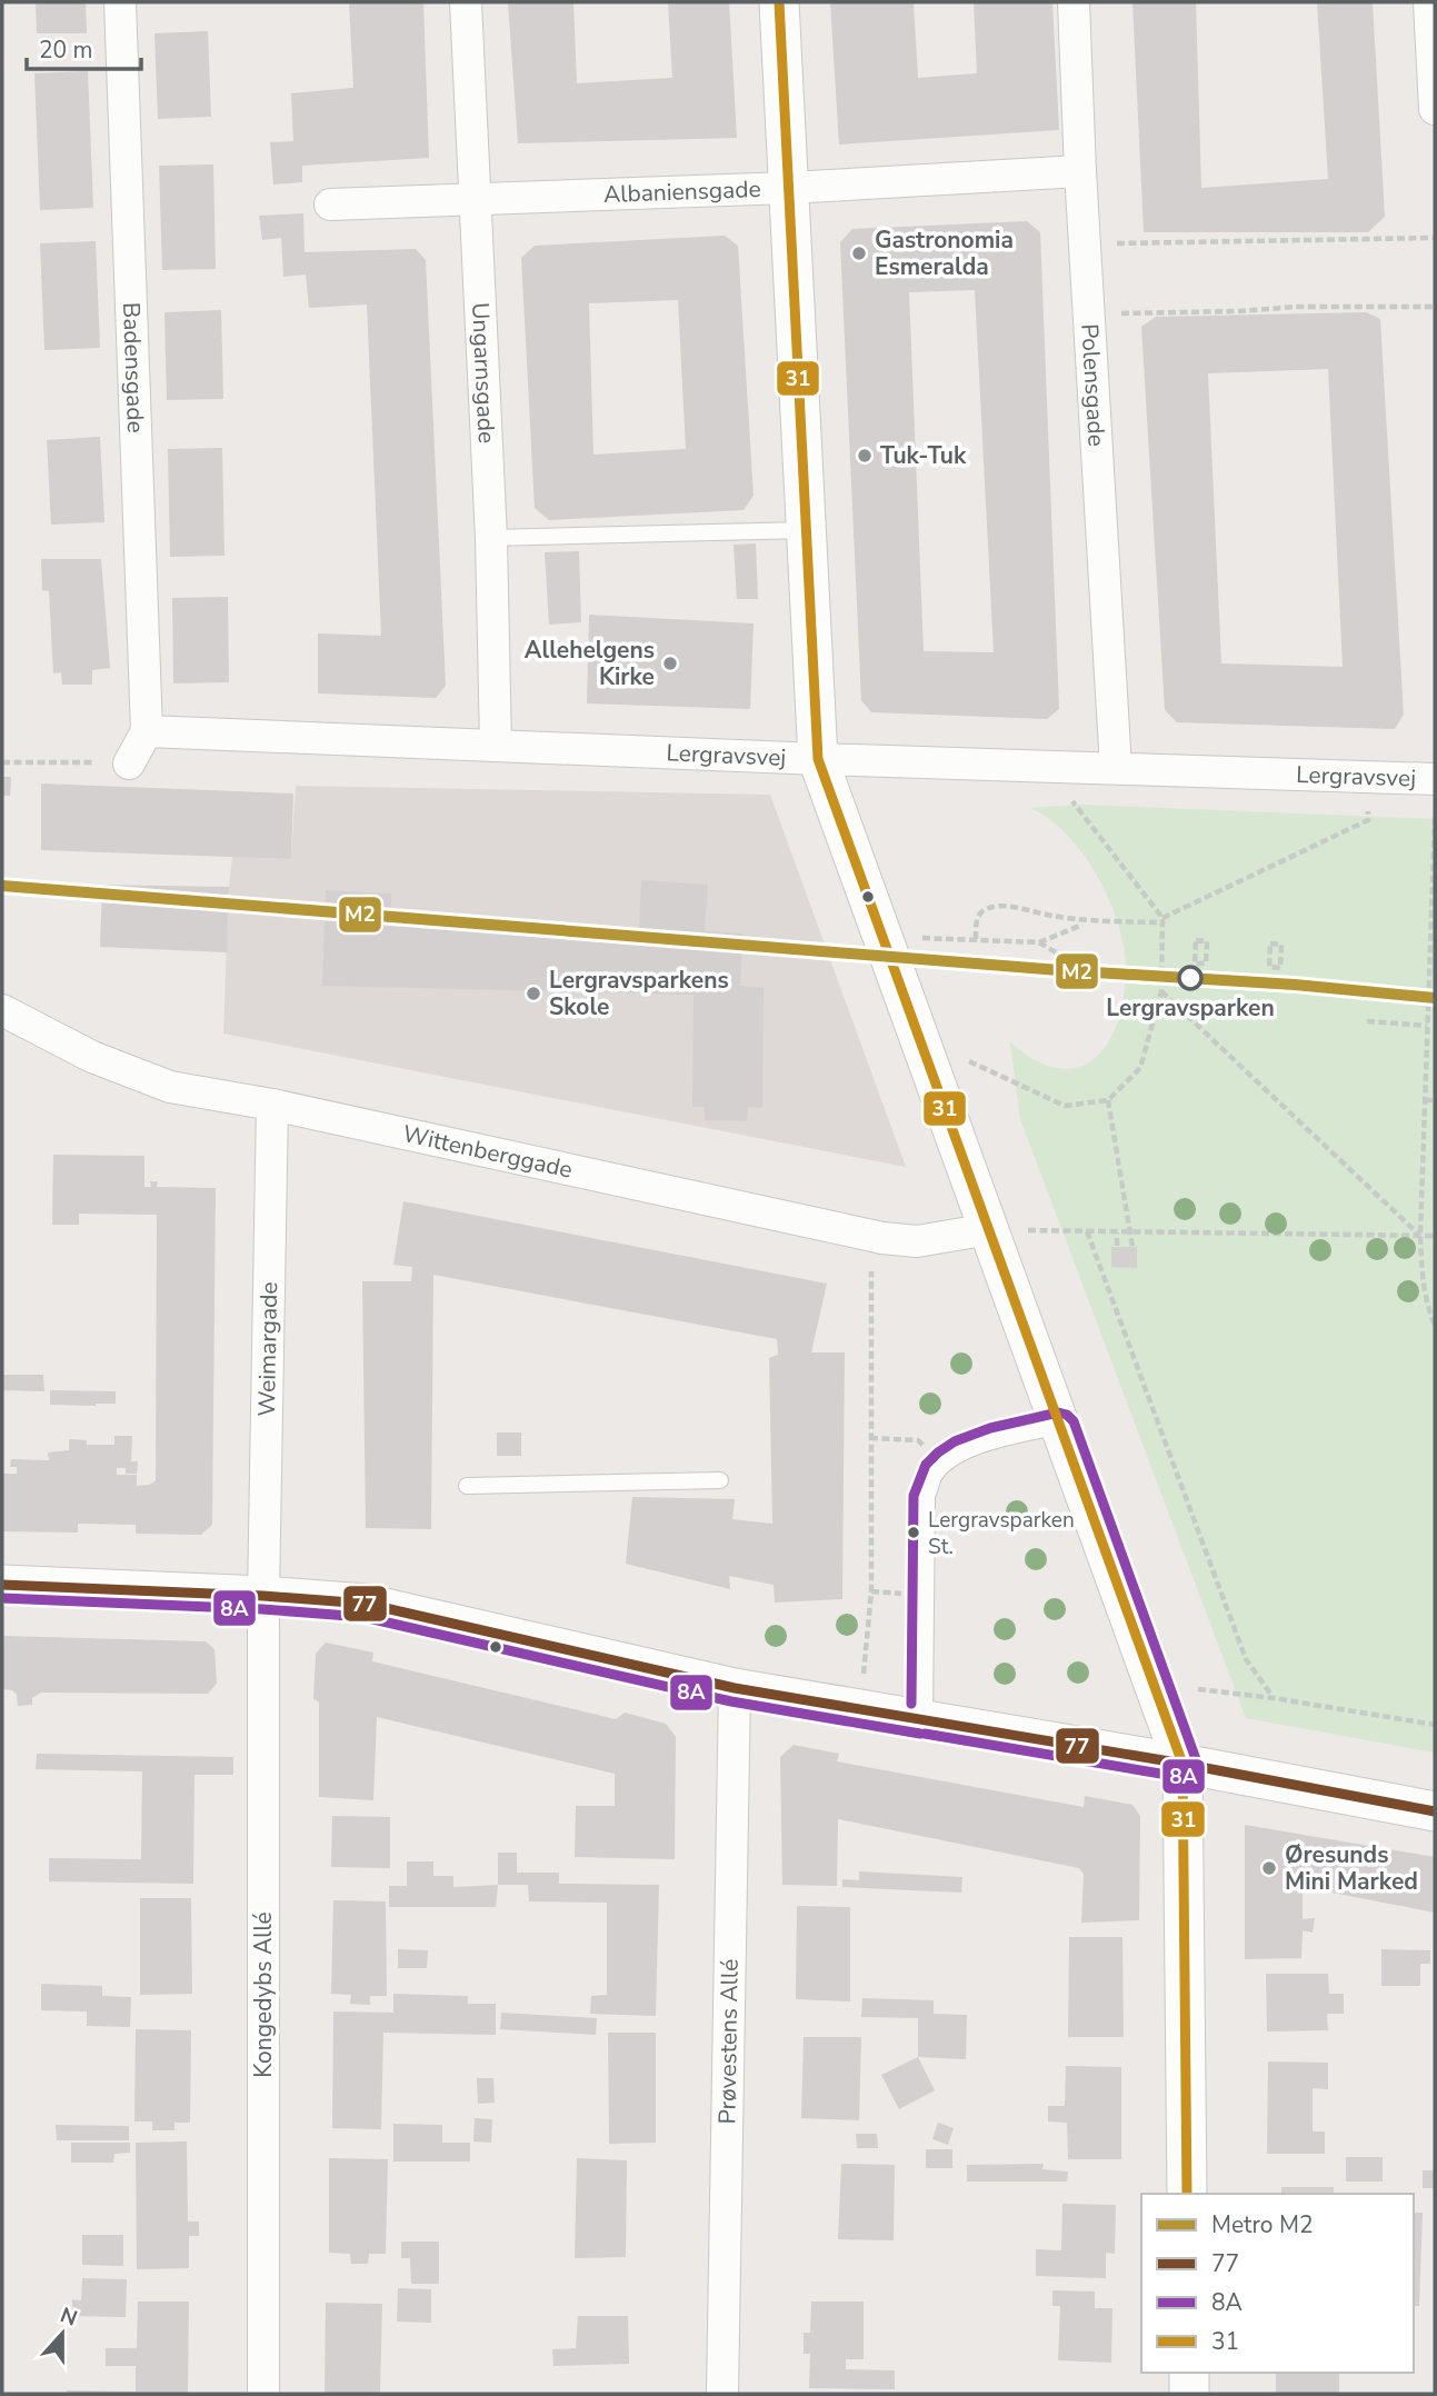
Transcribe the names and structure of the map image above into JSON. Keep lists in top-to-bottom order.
{
  "streets": {
    "street": [
      "Albaniensgade",
      "Badensgade",
      "Ungarnsgade",
      "Polensgade",
      "Lergravsvej",
      "Wittenberggade",
      "Weimargade",
      "Kongedybs Allé",
      "Prøvestens Allé"
    ]
  },
  "crossings": [
    ["Albaniensgade", "Ungarnsgade"],
    ["Albaniensgade", "Polensgade"],
    ["Badensgade", "Lergravsvej"],
    ["Ungarnsgade", "Lergravsvej"],
    ["Polensgade", "Lergravsvej"],
    ["Wittenberggade", "Weimargade"],
    ["Weimargade", "Kongedybs Allé"]
  ],
  "places": [
    "Gastronomia Esmeralda",
    "Tuk-Tuk",
    "Allehelgens Kirke",
    "Lergravsparken",
    "Lergravsparkens Skole",
    "Lergravsparken St.",
    "Øresunds Mini Marked"
  ],
  "lines": [
    "transit line 31",
    "metro line M2",
    "transit line 8A",
    "transit line 77"
  ],
  "legend": [
    "Metro M2",
    "77",
    "8A",
    "31"
  ],
  "scale_bar": "20 m",
  "north": "top"
}
